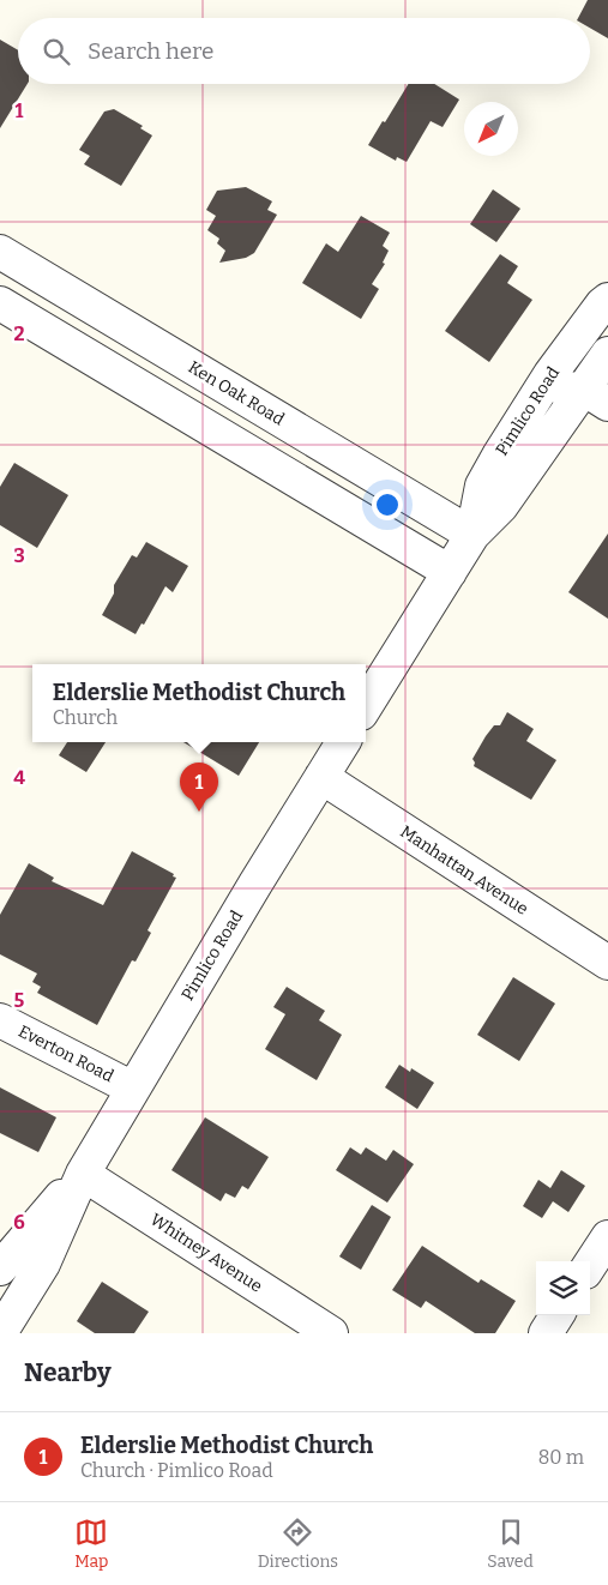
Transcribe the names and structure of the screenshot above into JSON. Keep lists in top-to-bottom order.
{
  "streets": {
    "street": [
      "Ken Oak Road",
      "Pimlico Road",
      "Manhattan Avenue",
      "Everton Road",
      "Whitney Avenue"
    ]
  },
  "crossings": [
    ["Ken Oak Road", "Pimlico Road"],
    ["Pimlico Road", "Manhattan Avenue"],
    ["Pimlico Road", "Everton Road"],
    ["Pimlico Road", "Whitney Avenue"]
  ],
  "north": "bottom left",
  "page": {
    "search": "Search here",
    "popup": ["Elderslie Methodist Church", "Church"],
    "pins": "1",
    "heading": "Nearby",
    "list": [
      {
        "mark": "1",
        "name": "Elderslie Methodist Church",
        "note": "Church · Pimlico Road",
        "value": "80 m"
      }
    ],
    "nav": ["Map", "Directions", "Saved"]
  },
  "grid": {
    "rows": [
      "1",
      "2",
      "3",
      "4",
      "5",
      "6"
    ]
  }
}
